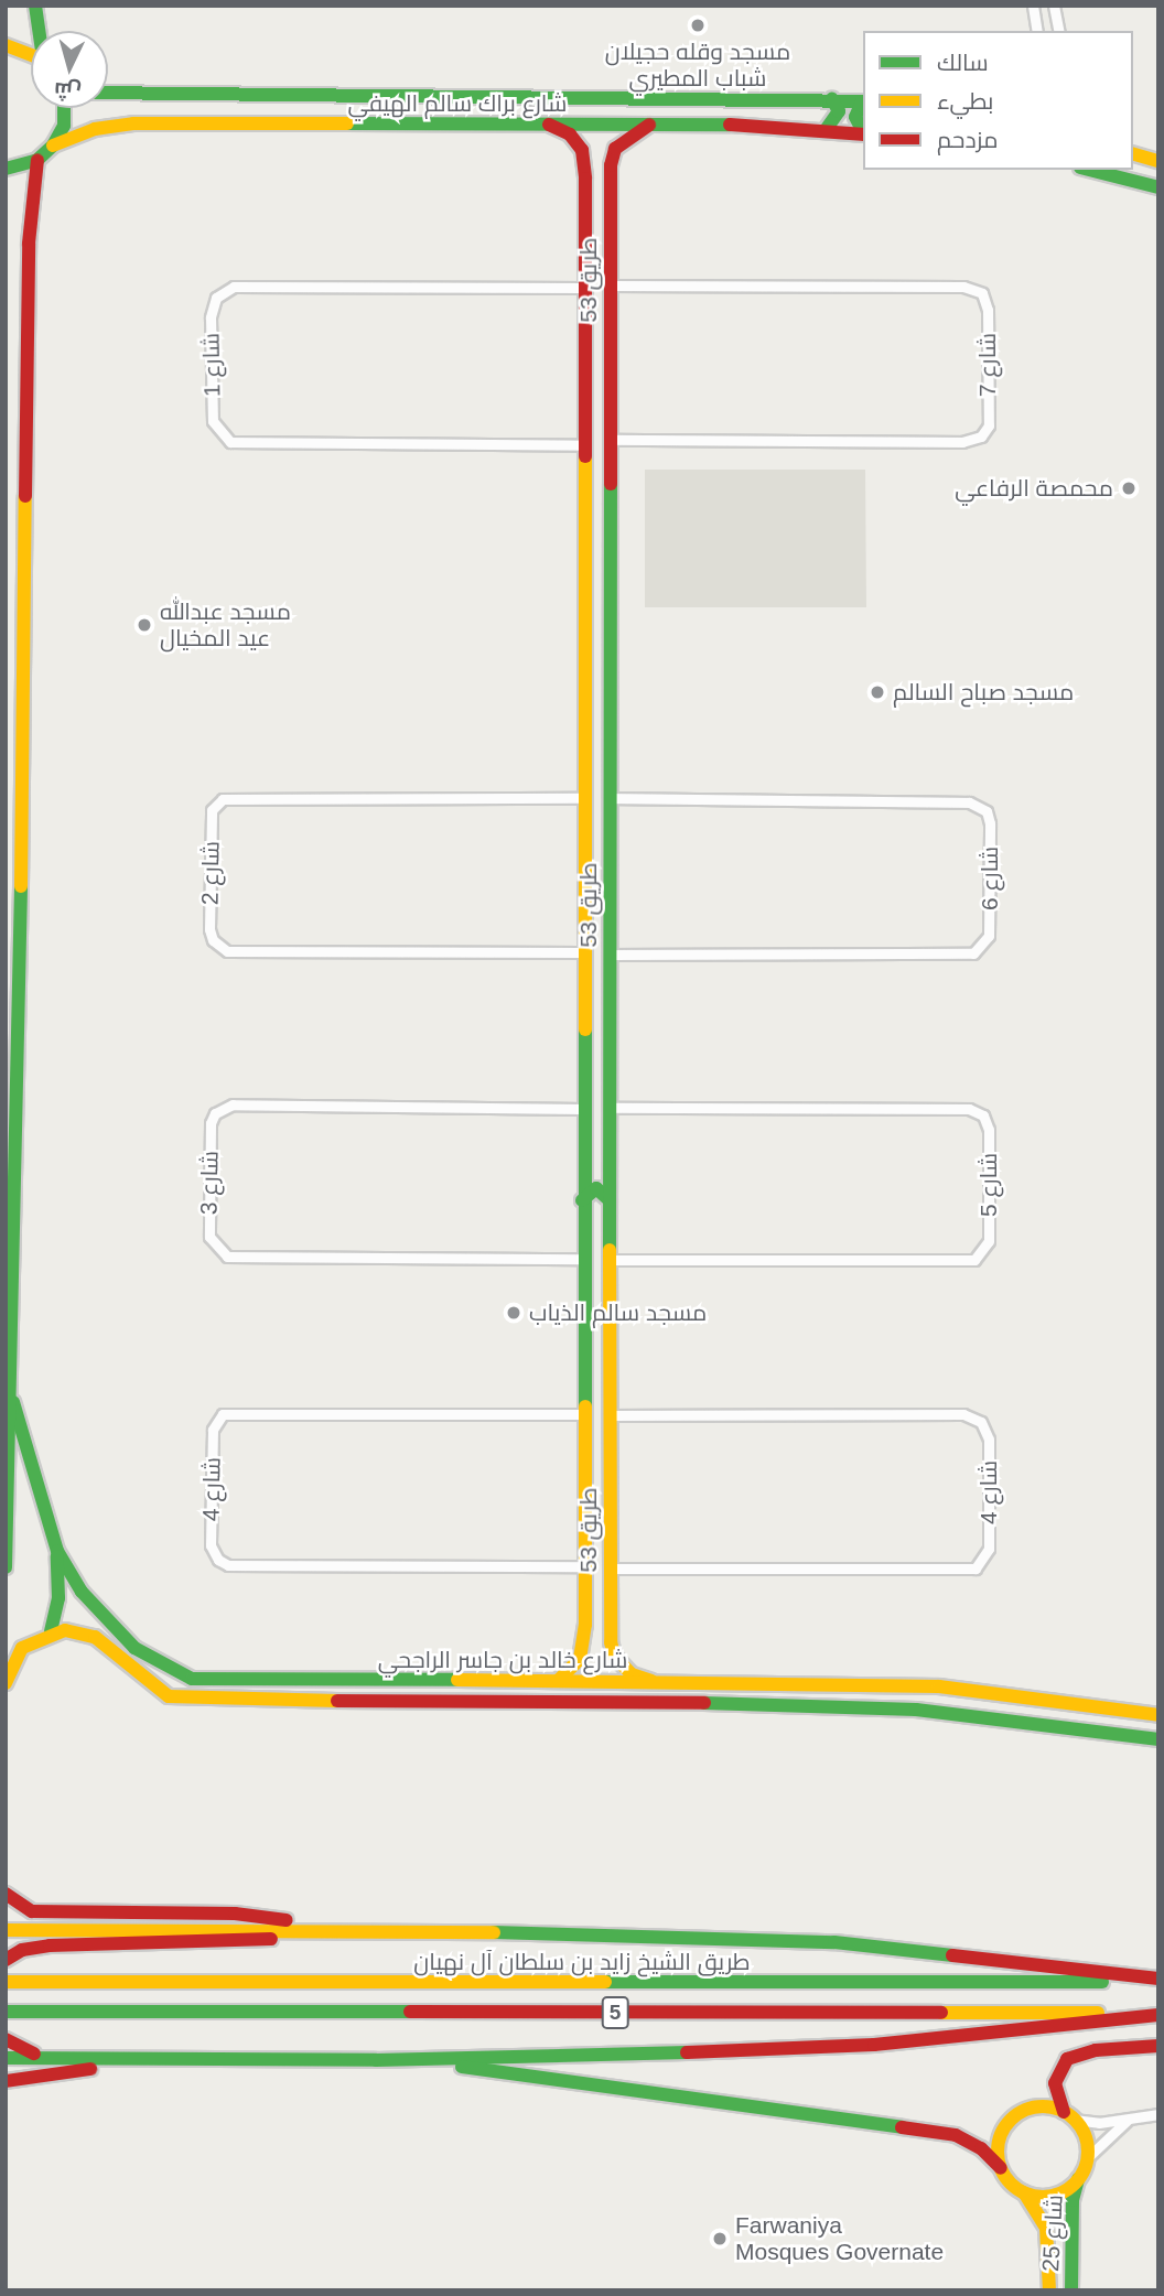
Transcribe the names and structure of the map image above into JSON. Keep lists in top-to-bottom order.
{
  "streets": {
    "main road": [
      "شارع براك سالم الهيفي",
      "طريق 53",
      "شارع خالد بن جاسر الراجحي",
      "طريق الشيخ زايد بن سلطان آل نهيان",
      "5",
      "شارع 25"
    ],
    "street": [
      "شارع 1",
      "شارع 7",
      "شارع 2",
      "شارع 6",
      "شارع 3",
      "شارع 5",
      "شارع 4"
    ]
  },
  "crossings": [
    ["شارع براك سالم الهيفي", "طريق 53"],
    ["طريق 53", "شارع 1"],
    ["طريق 53", "شارع 7"],
    ["طريق 53", "شارع 2"],
    ["طريق 53", "شارع 6"],
    ["طريق 53", "شارع 3"],
    ["طريق 53", "شارع 5"],
    ["طريق 53", "شارع 4"],
    ["طريق 53", "شارع خالد بن جاسر الراجحي"]
  ],
  "places": [
    "مسجد وقله حجيلان شباب المطيري",
    "محمصة الرفاعي",
    "مسجد عبدالله عيد المخيال",
    "مسجد صباح السالم",
    "مسجد سالم الذياب",
    "Farwaniya Mosques Governate"
  ],
  "legend": ["سالك", "بطيء", "مزدحم"],
  "north": "bottom"
}
